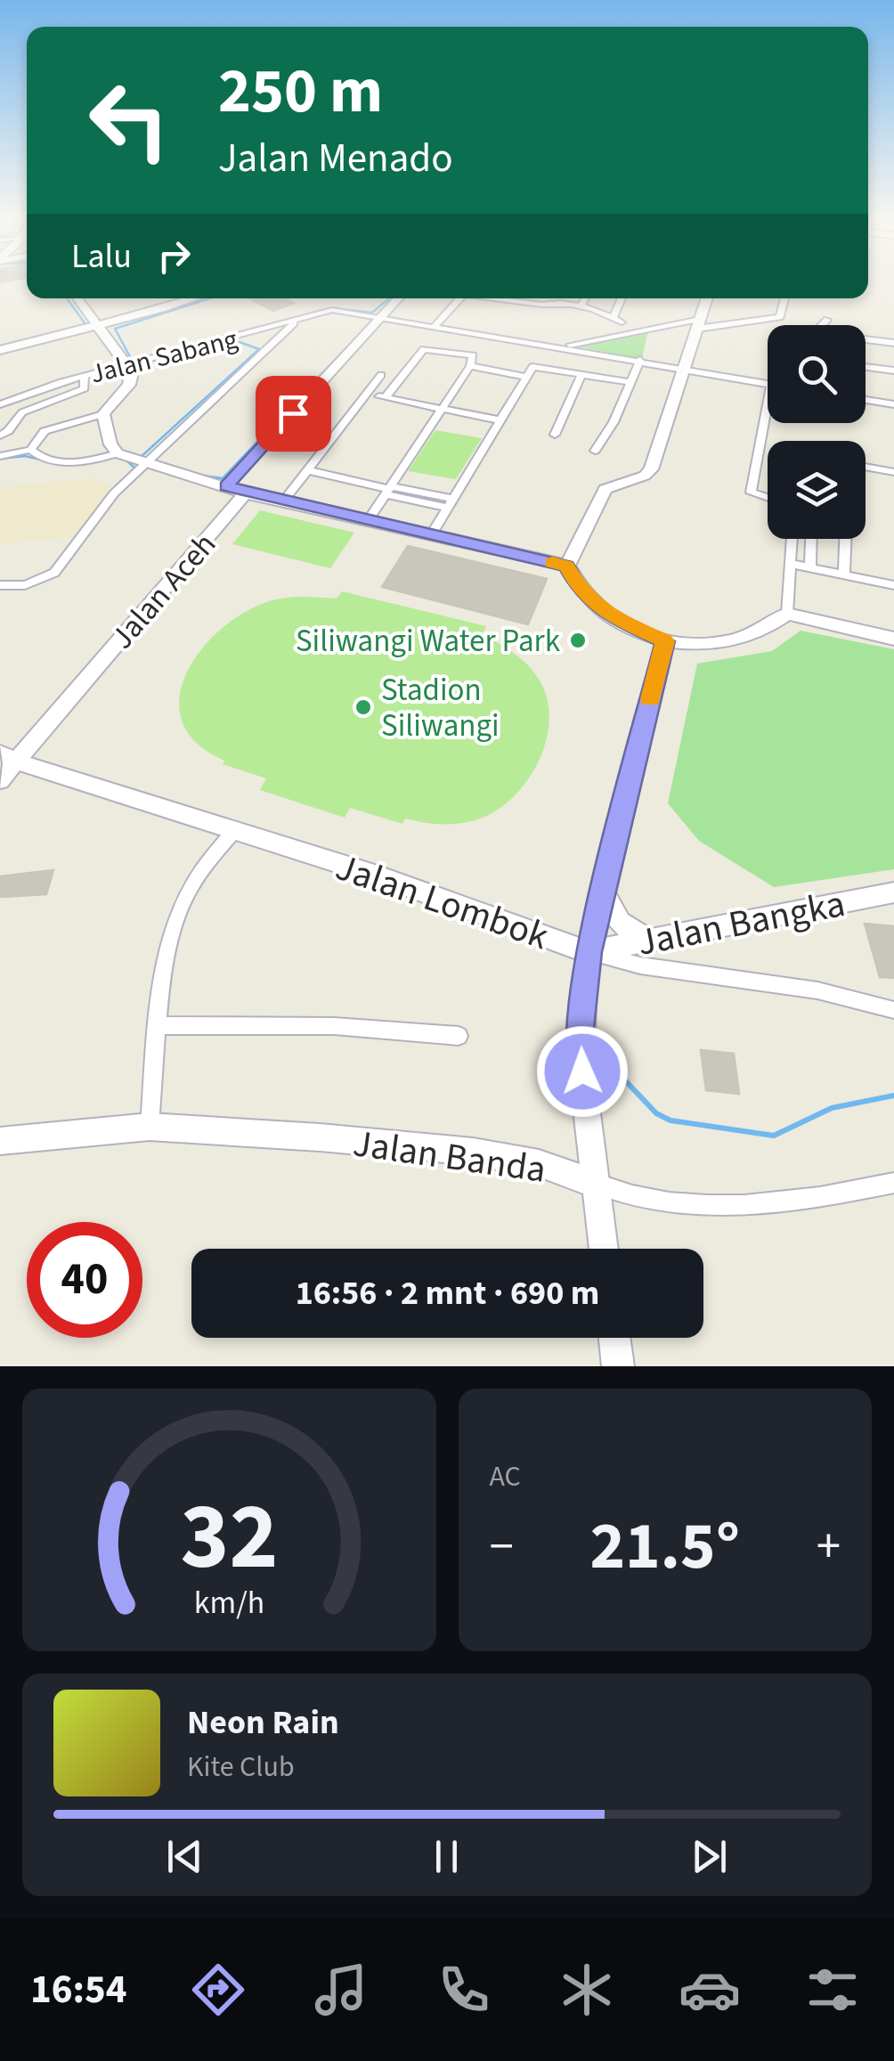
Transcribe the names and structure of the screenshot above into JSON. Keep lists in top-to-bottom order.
{
  "streets": {
    "street": [
      "Jalan Sabang",
      "Jalan Aceh",
      "Jalan Lombok",
      "Jalan Bangka",
      "Jalan Banda"
    ]
  },
  "crossings": [
    ["Jalan Aceh", "Jalan Lombok"],
    ["Jalan Lombok", "Jalan Bangka"]
  ],
  "places": ["Siliwangi Water Park", "Stadion Siliwangi"],
  "page": {
    "turn": ["250 m", "Jalan Menado"],
    "then": "Lalu",
    "limit": "40",
    "trip": "16:56 · 2 mnt · 690 m",
    "tile": "AC",
    "heat": ["−", "21.5°", "+"],
    "song": ["Neon Rain", "Kite Club"],
    "tabs": "16:54",
    "gauge": ["32", "km/h"]
  }
}
